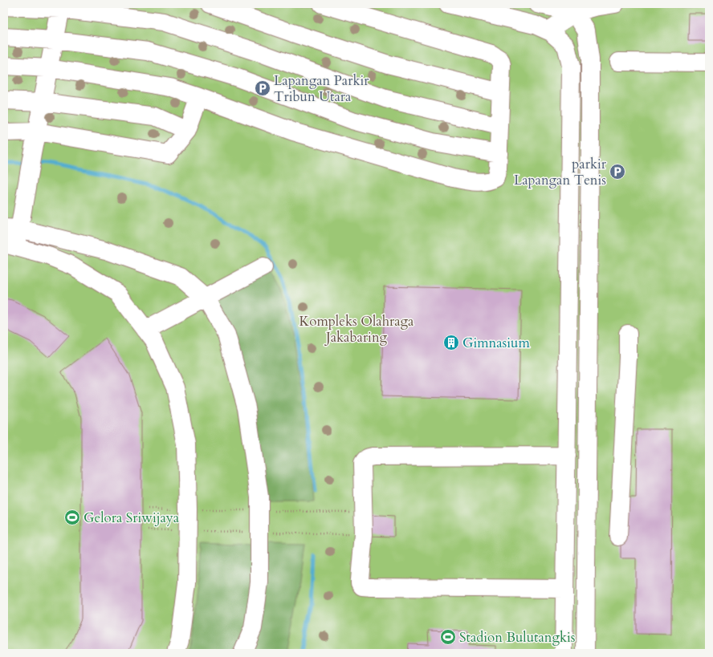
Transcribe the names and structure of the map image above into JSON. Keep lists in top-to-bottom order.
{
  "parks": ["Kompleks Olahraga Jakabaring"],
  "places": {
    "parking": ["Lapangan Parkir Tribun Utara", "parkir Lapangan Tenis"],
    "building": ["Gimnasium"],
    "sports": ["Gelora Sriwijaya", "Stadion Bulutangkis"]
  }
}
